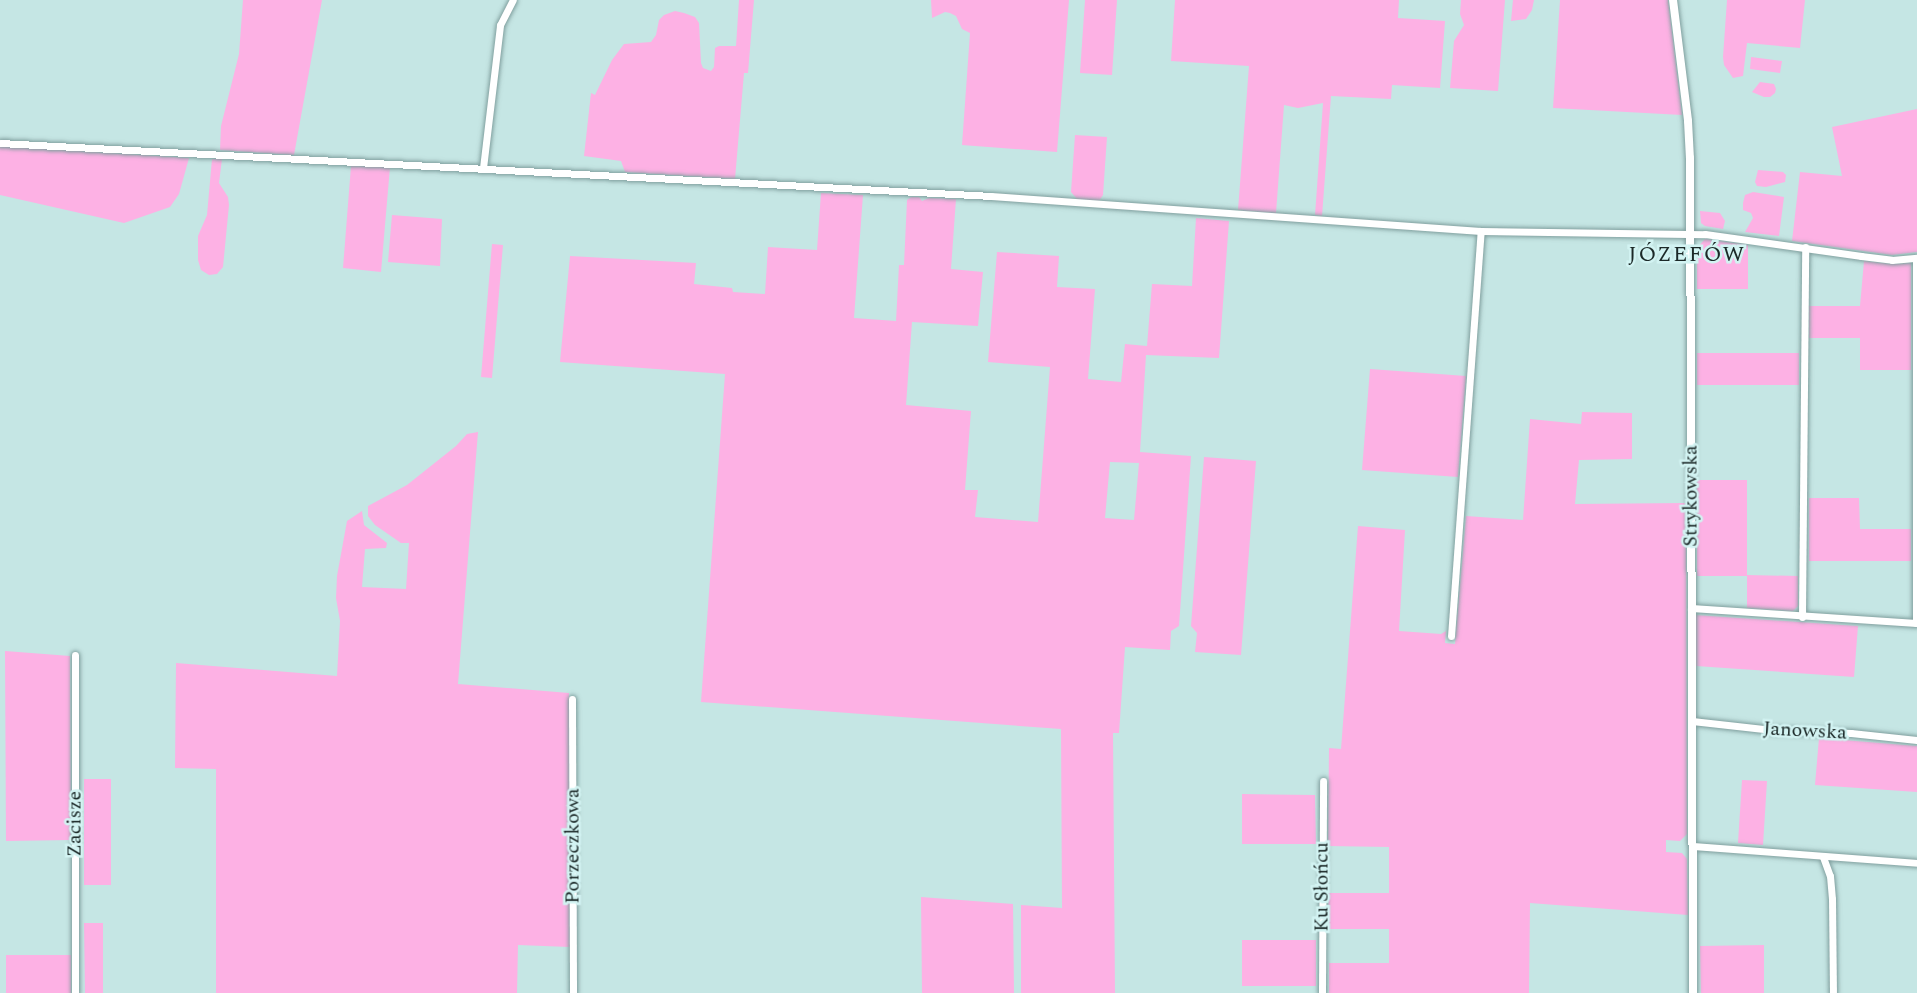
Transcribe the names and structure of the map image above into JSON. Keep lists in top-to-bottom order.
{
  "streets": {
    "street": [
      "Strykowska",
      "Janowska",
      "Zacisze",
      "Porzeczkowa",
      "Ku Słońcu"
    ]
  },
  "crossings": [
    ["Strykowska", "Janowska"]
  ],
  "districts": ["JÓZEFÓW"]
}
